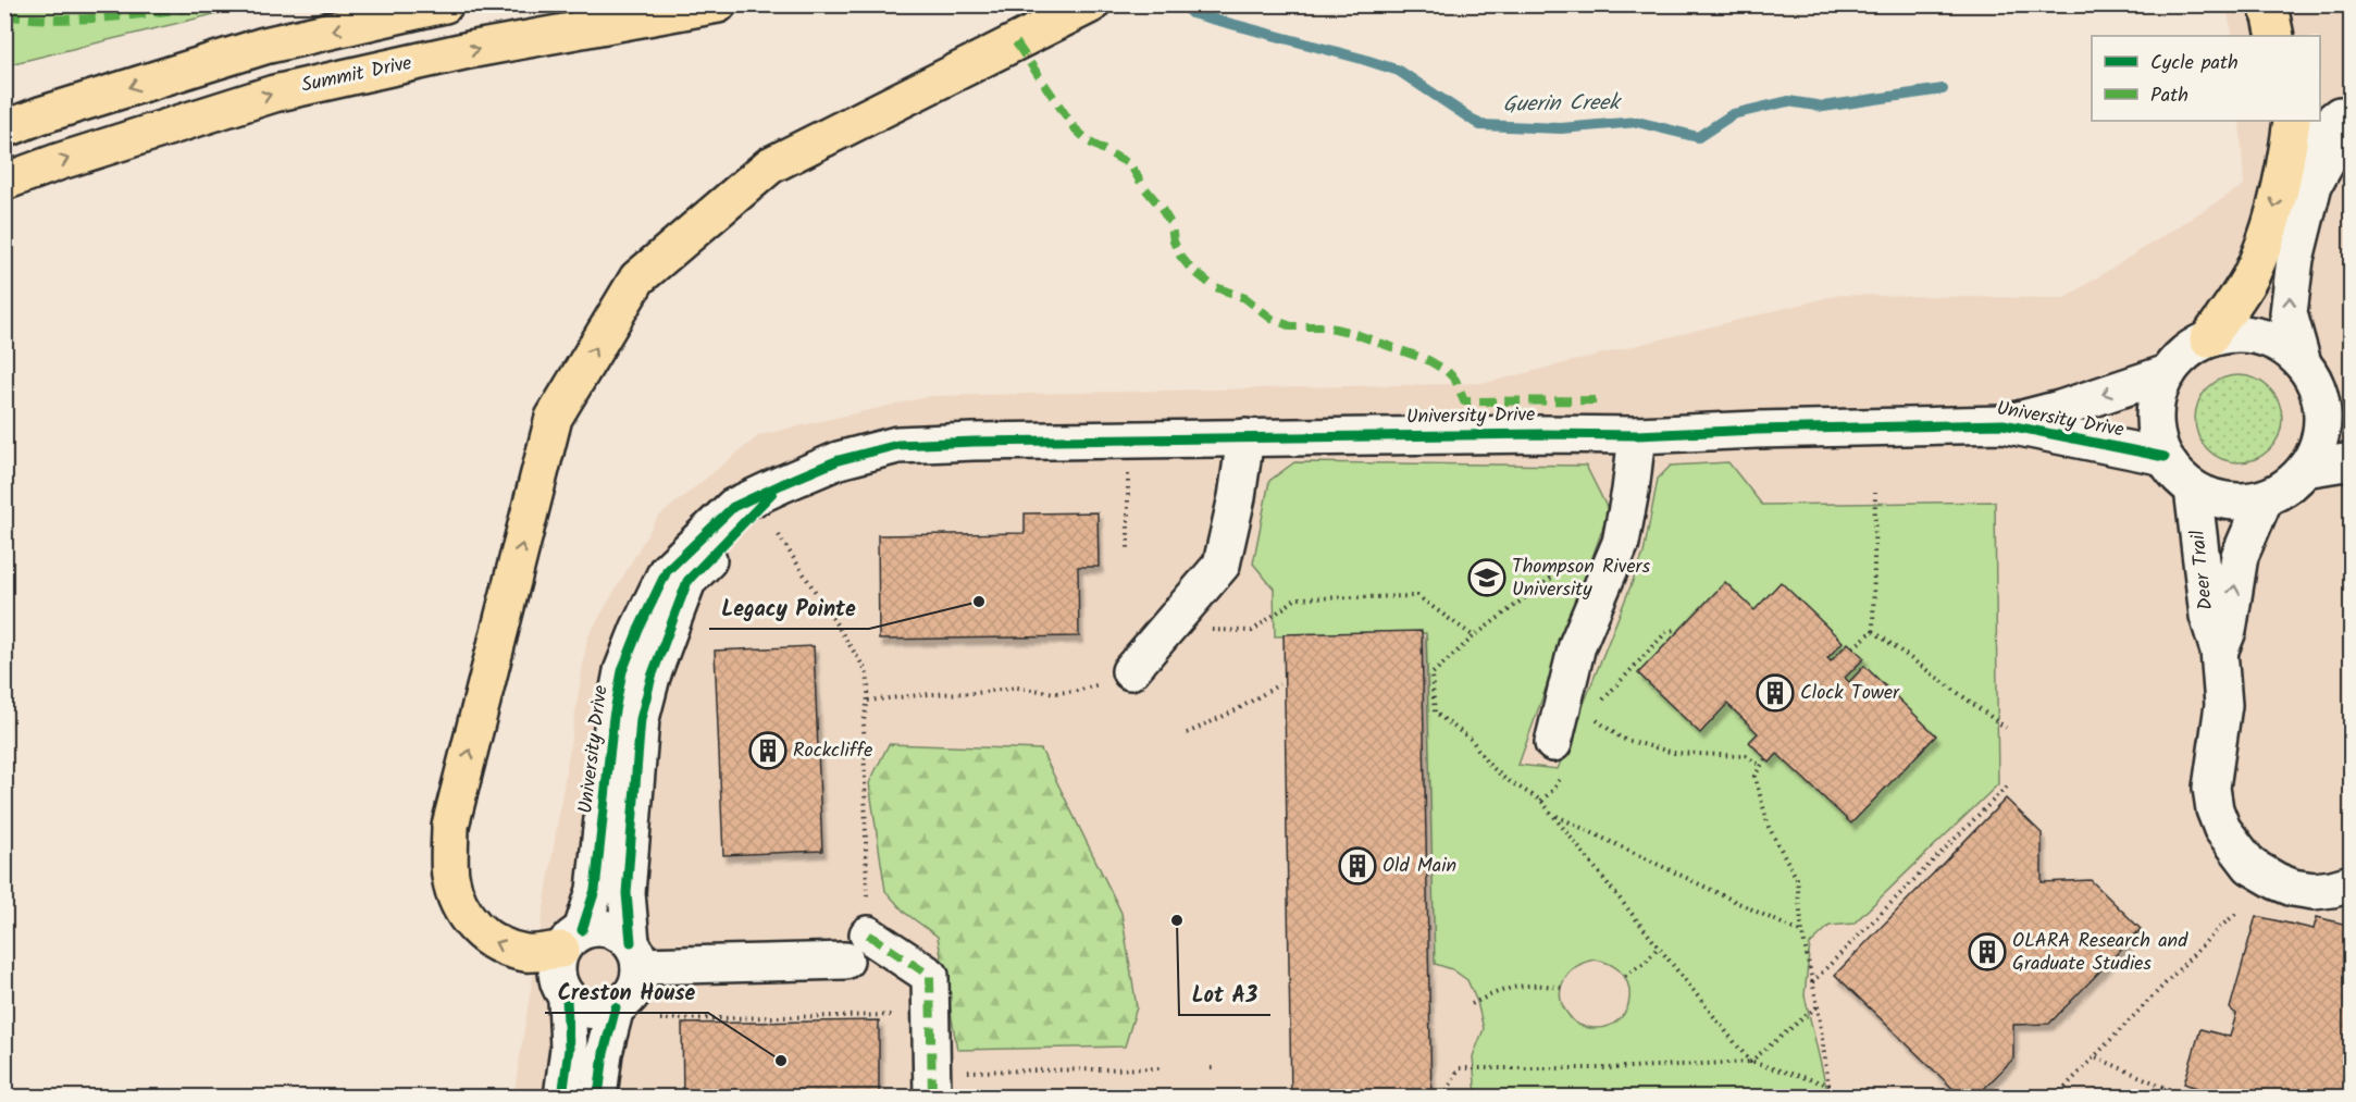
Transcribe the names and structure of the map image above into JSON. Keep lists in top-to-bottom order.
{
  "streets": {
    "main road": ["Summit Drive"],
    "street": ["University Drive", "Deer Trail"]
  },
  "crossings": [
    ["University Drive", "Deer Trail"]
  ],
  "water": ["Guerin Creek"],
  "places": {
    "school or university": ["Thompson Rivers University"],
    "other": ["Legacy Pointe", "Lot A3", "Creston House"],
    "building": [
      "Clock Tower",
      "Rockcliffe",
      "Old Main",
      "OLARA Research and Graduate Studies"
    ]
  },
  "legend": ["Cycle path", "Path"]
}
